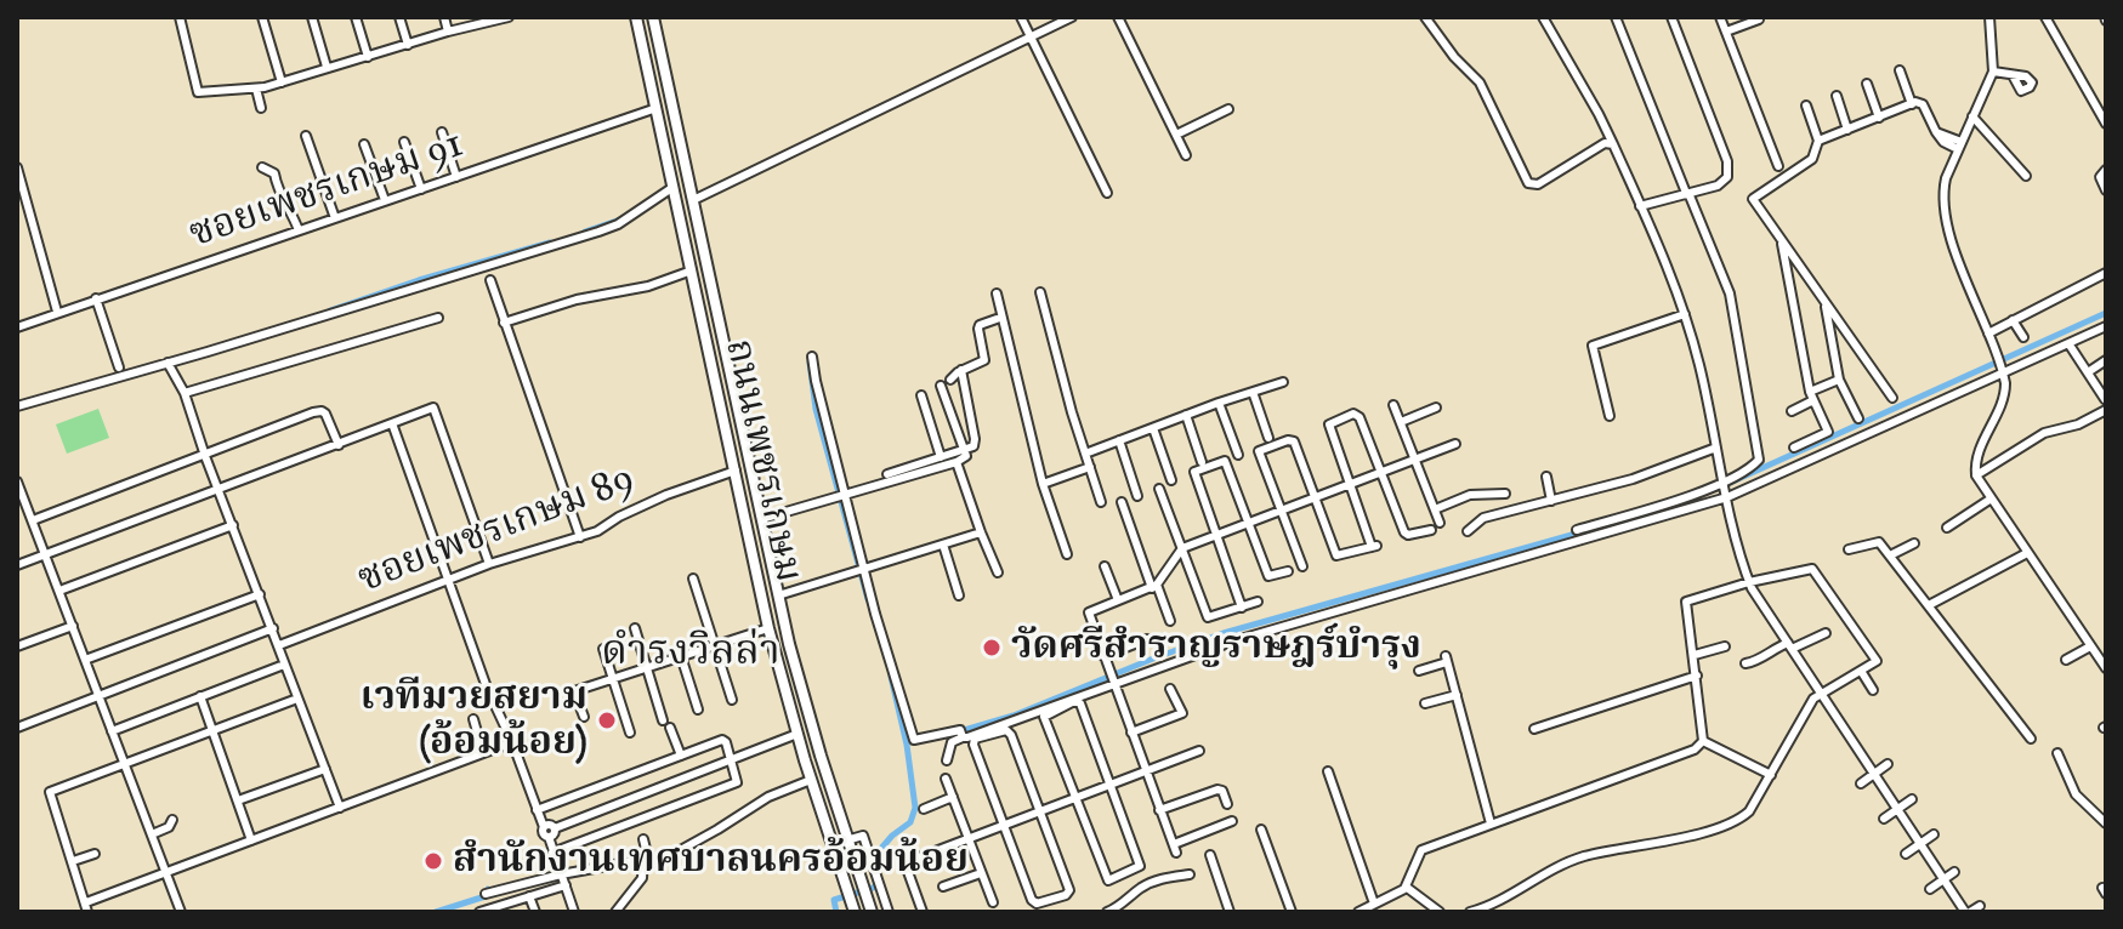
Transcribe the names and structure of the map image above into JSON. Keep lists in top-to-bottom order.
{
  "streets": {
    "main road": ["ถนนเพชรเกษม"],
    "street": ["ซอยเพชรเกษม 91", "ซอยเพชรเกษม 89"]
  },
  "crossings": [
    ["ซอยเพชรเกษม 91", "ถนนเพชรเกษม"],
    ["ถนนเพชรเกษม", "ซอยเพชรเกษม 89"]
  ],
  "districts": ["ดำรงวิลล่า"],
  "places": ["วัดศรีสําราญราษฎร์บํารุง", "เวทีมวยสยาม (อ้อมน้อย)", "สำนักงานเทศบาลนครอ้อมน้อย"]
}
